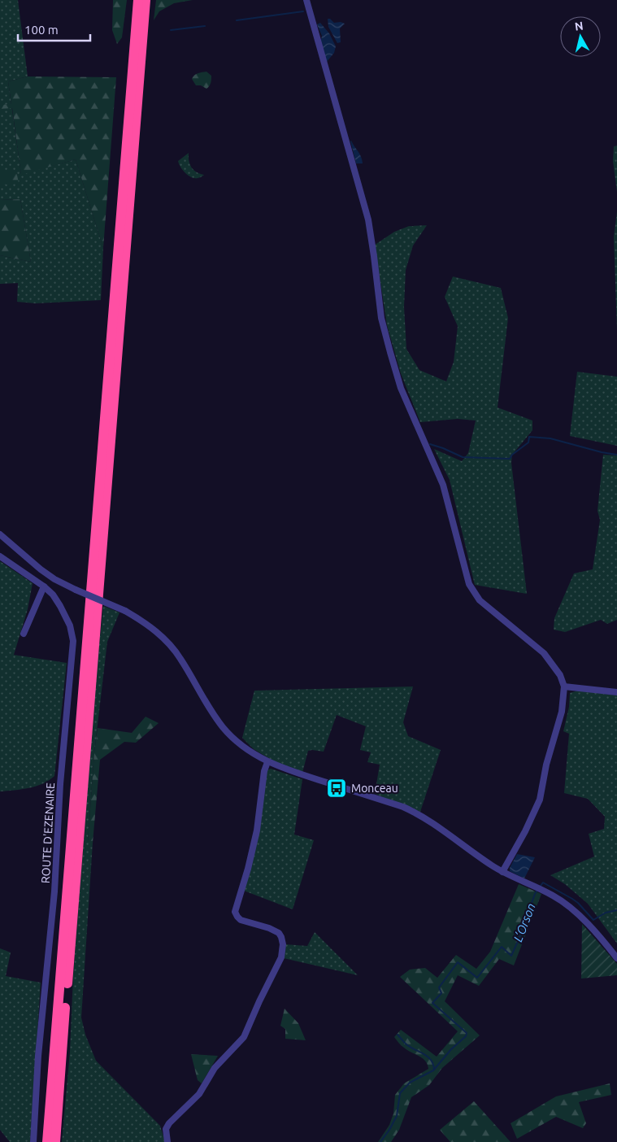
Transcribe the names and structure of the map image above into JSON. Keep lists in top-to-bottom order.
{
  "streets": {
    "street": ["ROUTE D'EZENAIRE"]
  },
  "water": ["L’Orson"],
  "places": {
    "bus stop": ["Monceau"]
  },
  "scale_bar": "100 m",
  "north": "top"
}
